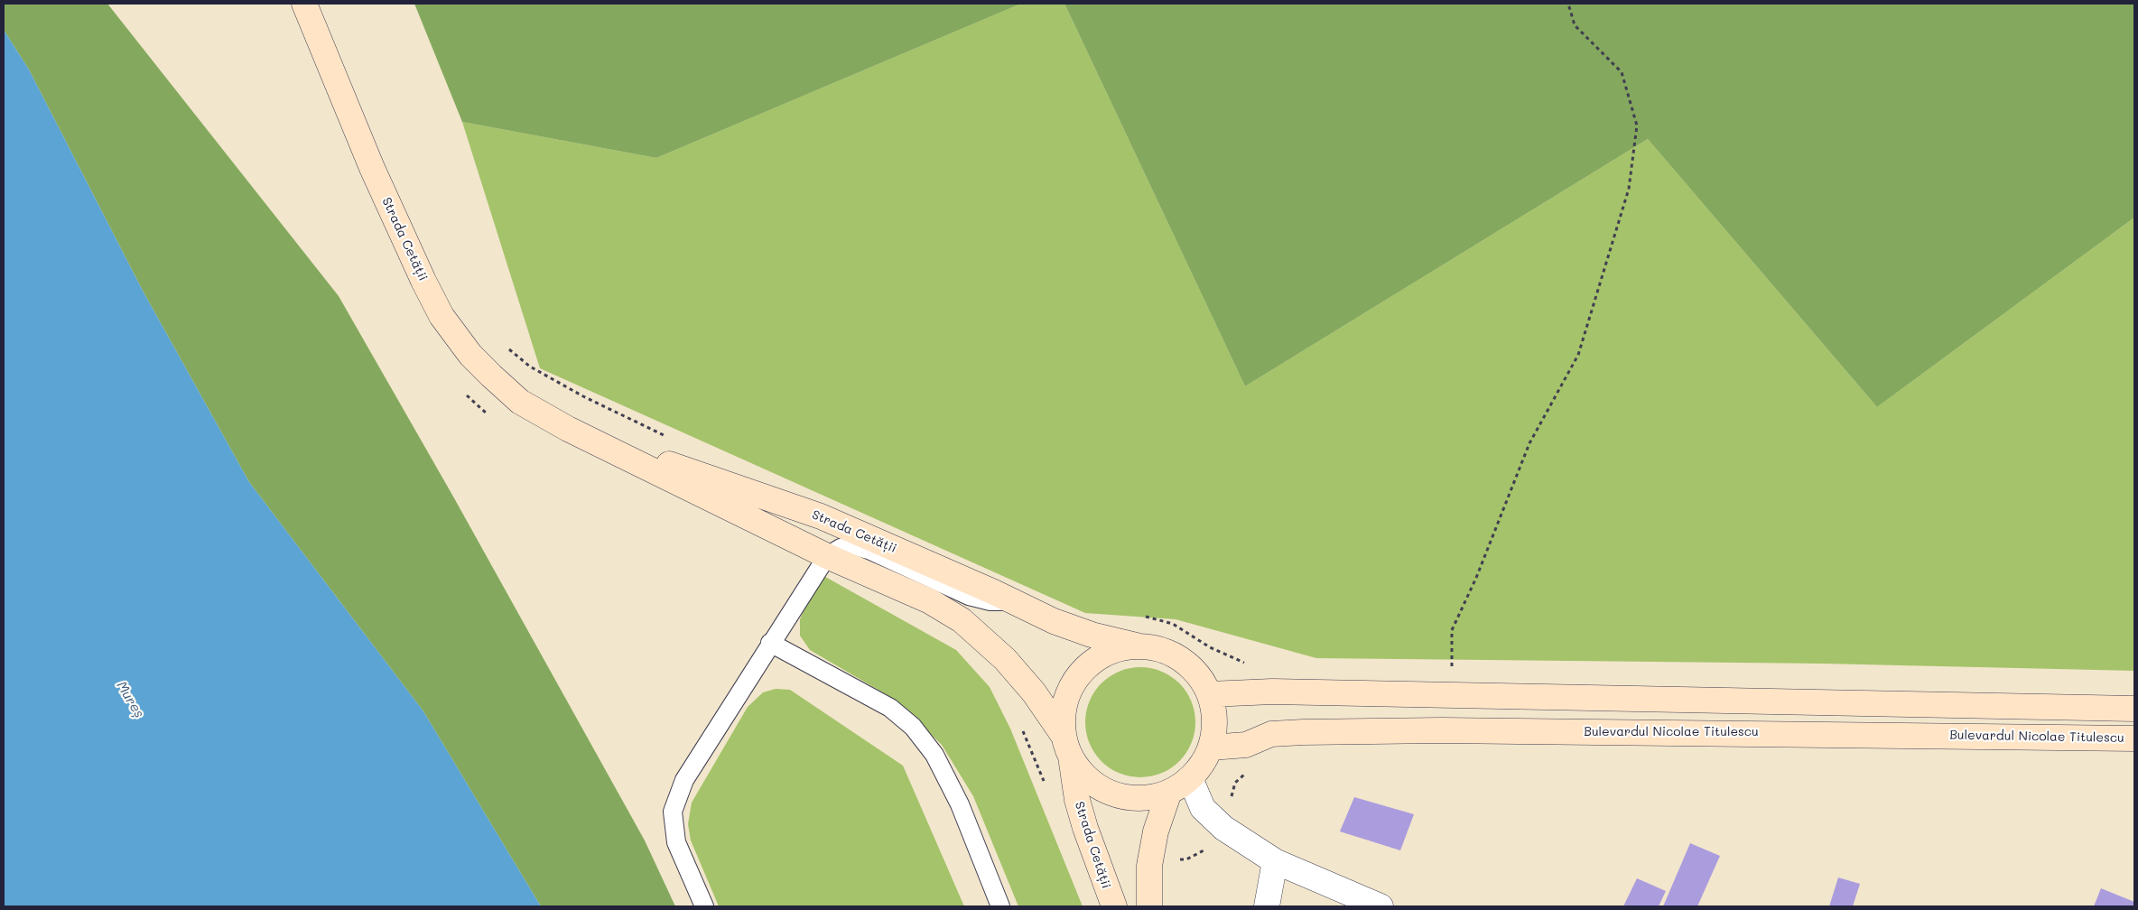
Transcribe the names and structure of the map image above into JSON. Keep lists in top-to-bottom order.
{
  "streets": {
    "main road": ["Strada Cetății", "Bulevardul Nicolae Titulescu"]
  },
  "crossings": [
    ["Strada Cetății", "Bulevardul Nicolae Titulescu"]
  ],
  "water": ["Mureș"]
}
